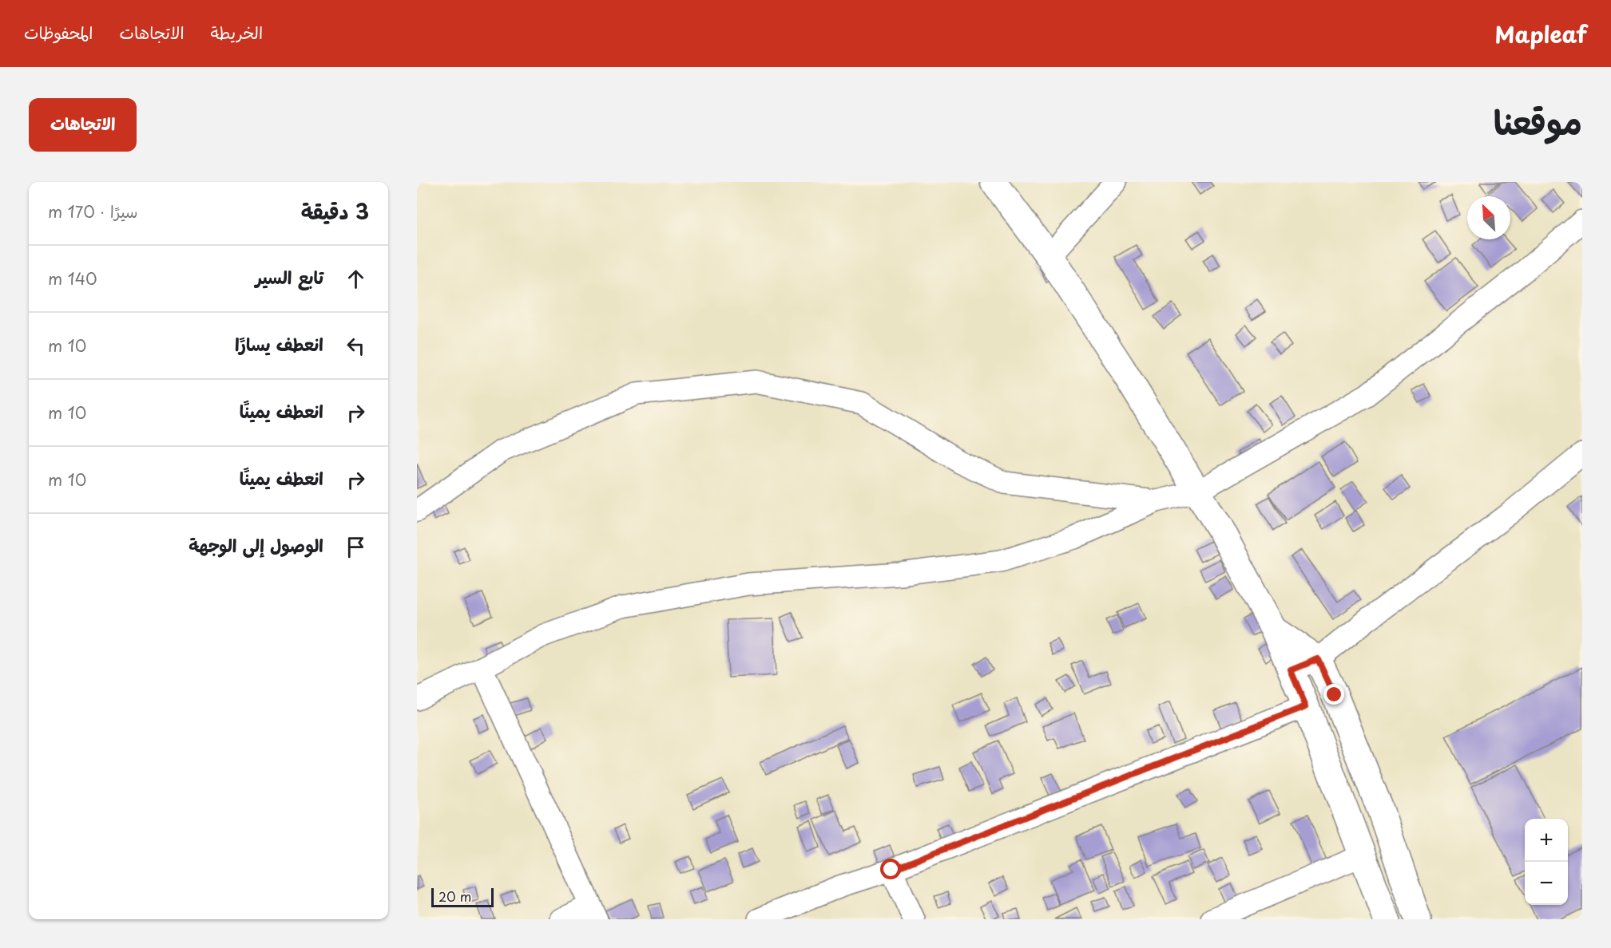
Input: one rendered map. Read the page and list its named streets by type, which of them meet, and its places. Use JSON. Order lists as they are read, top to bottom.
{
  "scale_bar": "20 m",
  "north": "top left",
  "page": {
    "header": "Mapleaf",
    "nav": ["الخريطة", "الاتجاهات", "المحفوظات"],
    "title": "موقعنا",
    "buttons": "الاتجاهات",
    "heading": ["3 دقيقة", "سيرًا · 170 m"],
    "list": [
      ["تابع السير", "140 m"],
      ["انعطف يسارًا", "10 m"],
      ["انعطف يمينًا", "10 m"],
      ["انعطف يمينًا", "10 m"],
      "الوصول إلى الوجهة"
    ],
    "map_buttons": ["+", "−"],
    "scale": "20 m"
  }
}
